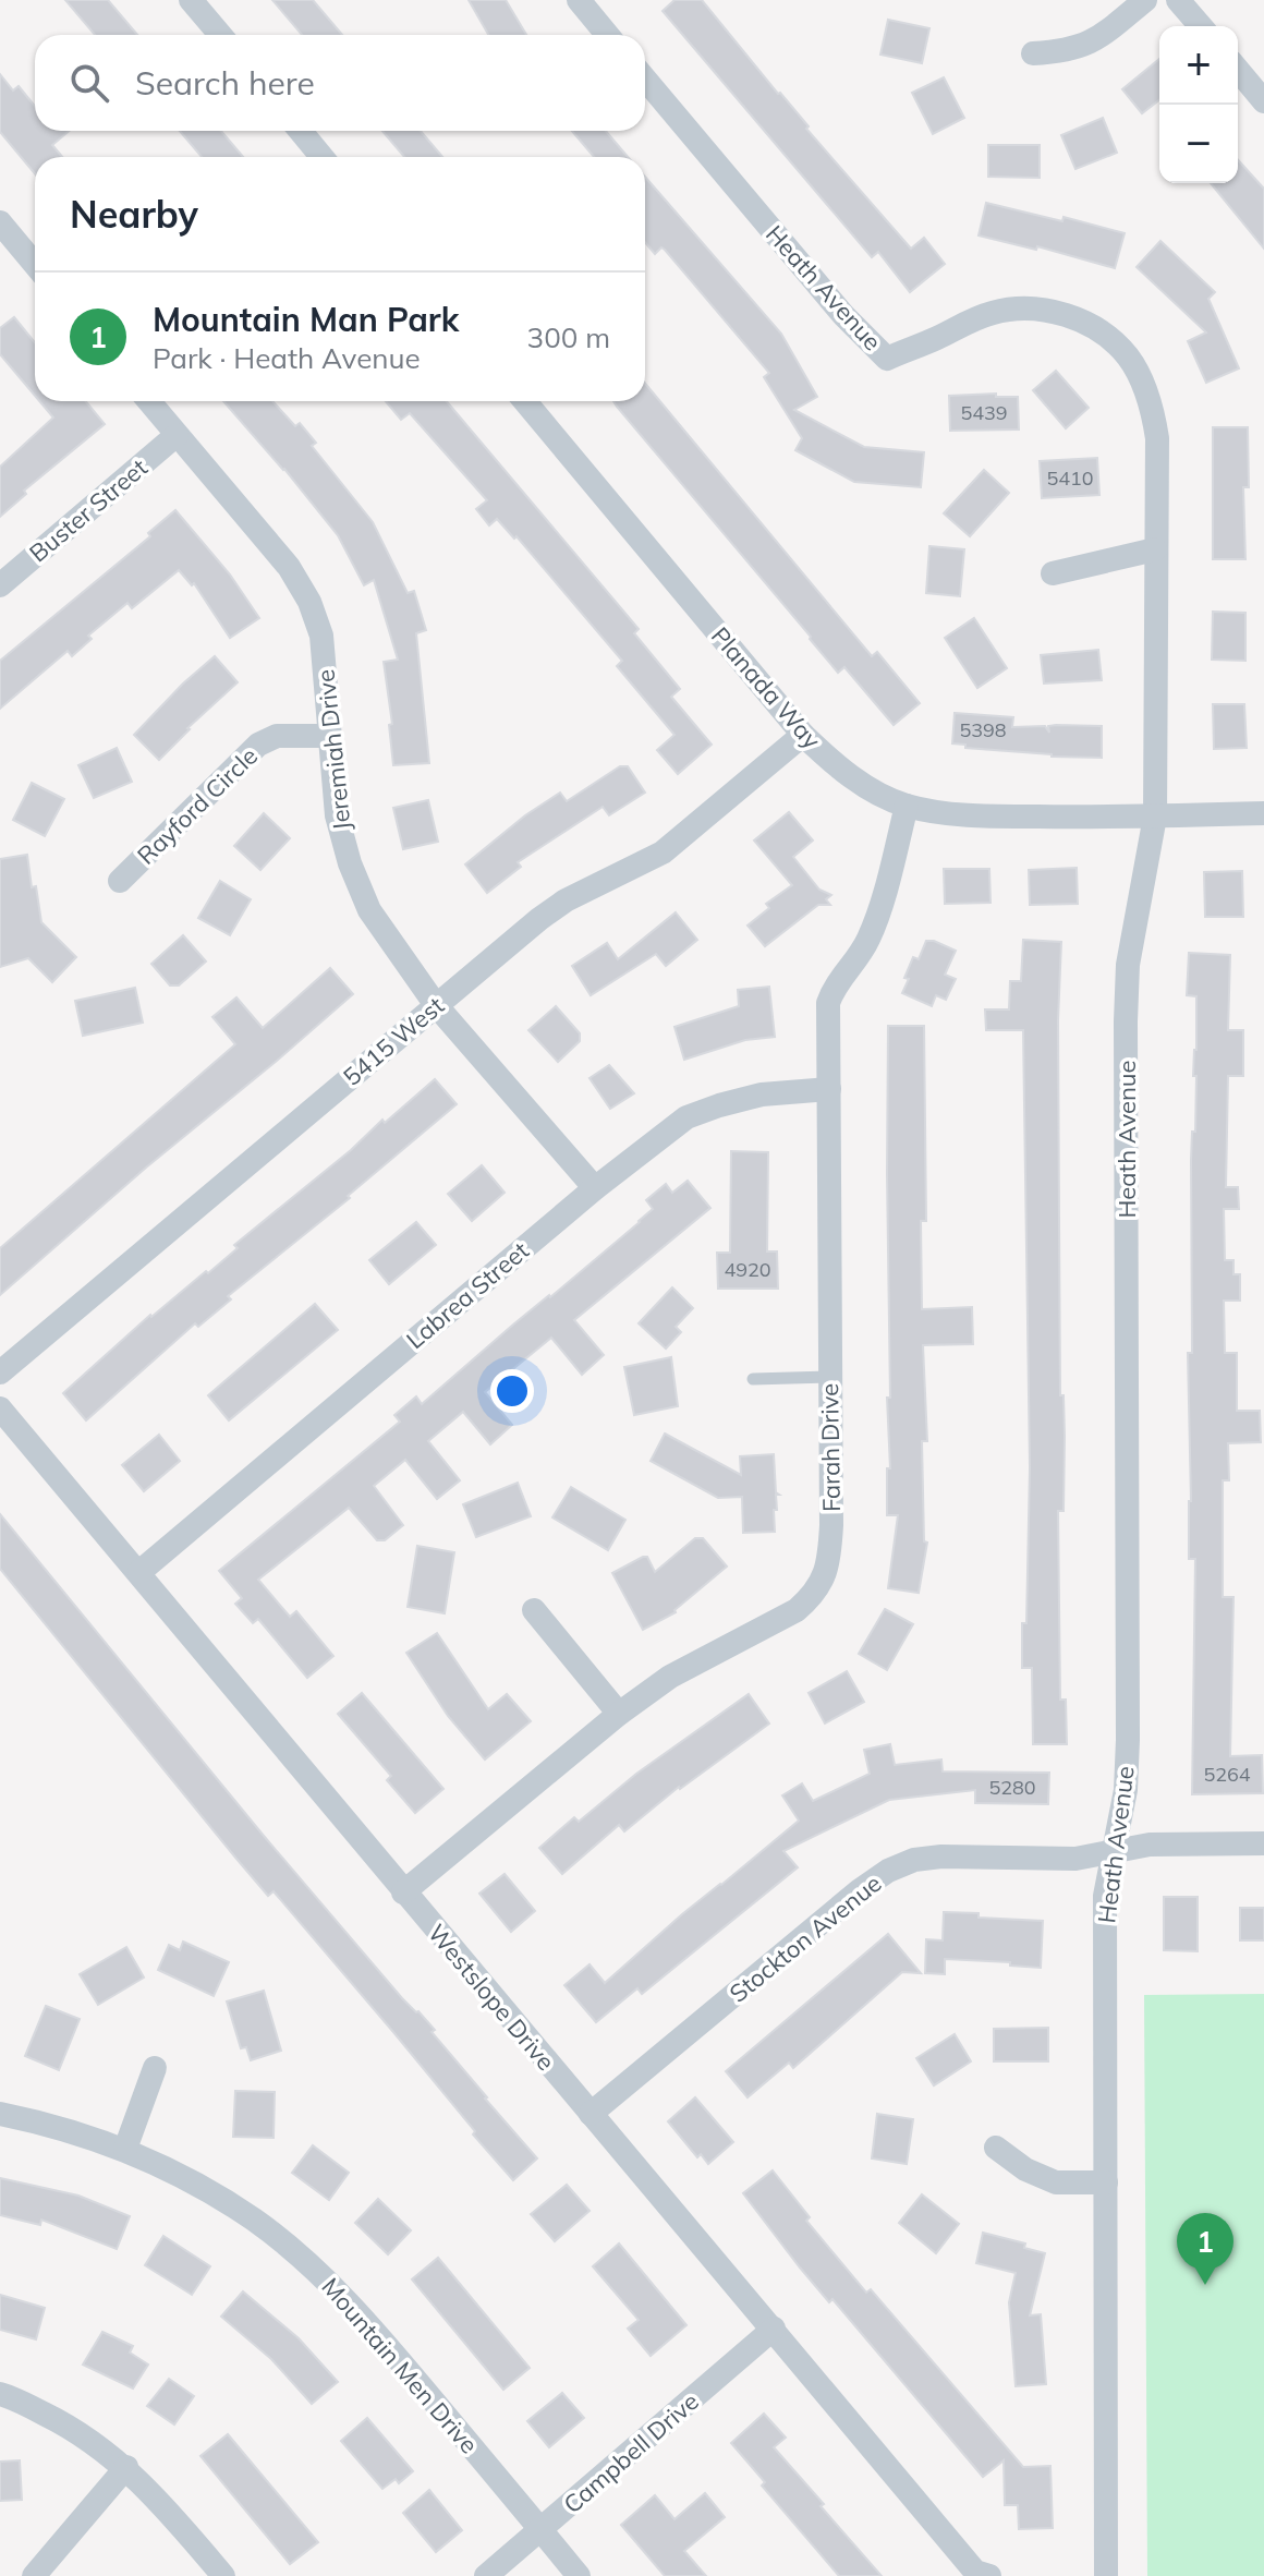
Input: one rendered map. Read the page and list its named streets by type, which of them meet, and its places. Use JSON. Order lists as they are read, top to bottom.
{
  "streets": {
    "street": [
      "Heath Avenue",
      "Buster Street",
      "Planada Way",
      "Jeremiah Drive",
      "Rayford Circle",
      "5415 West",
      "Labrea Street",
      "Farah Drive",
      "Stockton Avenue",
      "Westslope Drive",
      "Mountain Men Drive",
      "Campbell Drive"
    ]
  },
  "crossings": [
    ["Heath Avenue", "Planada Way"],
    ["Heath Avenue", "Stockton Avenue"],
    ["Buster Street", "Jeremiah Drive"],
    ["Planada Way", "5415 West"],
    ["Planada Way", "Farah Drive"],
    ["Jeremiah Drive", "Rayford Circle"],
    ["Jeremiah Drive", "5415 West"],
    ["Jeremiah Drive", "Labrea Street"],
    ["Labrea Street", "Farah Drive"],
    ["Labrea Street", "Westslope Drive"],
    ["Farah Drive", "Westslope Drive"],
    ["Stockton Avenue", "Westslope Drive"],
    ["Westslope Drive", "Campbell Drive"],
    ["Mountain Men Drive", "Campbell Drive"]
  ],
  "house_numbers": [
    "5439",
    "5410",
    "5398",
    "4920",
    "5264",
    "5280"
  ],
  "page": {
    "map_buttons": ["+", "−"],
    "search": "Search here",
    "heading": "Nearby",
    "list": [
      {
        "mark": "1",
        "name": "Mountain Man Park",
        "note": "Park · Heath Avenue",
        "value": "300 m"
      }
    ],
    "pins": "1"
  }
}
